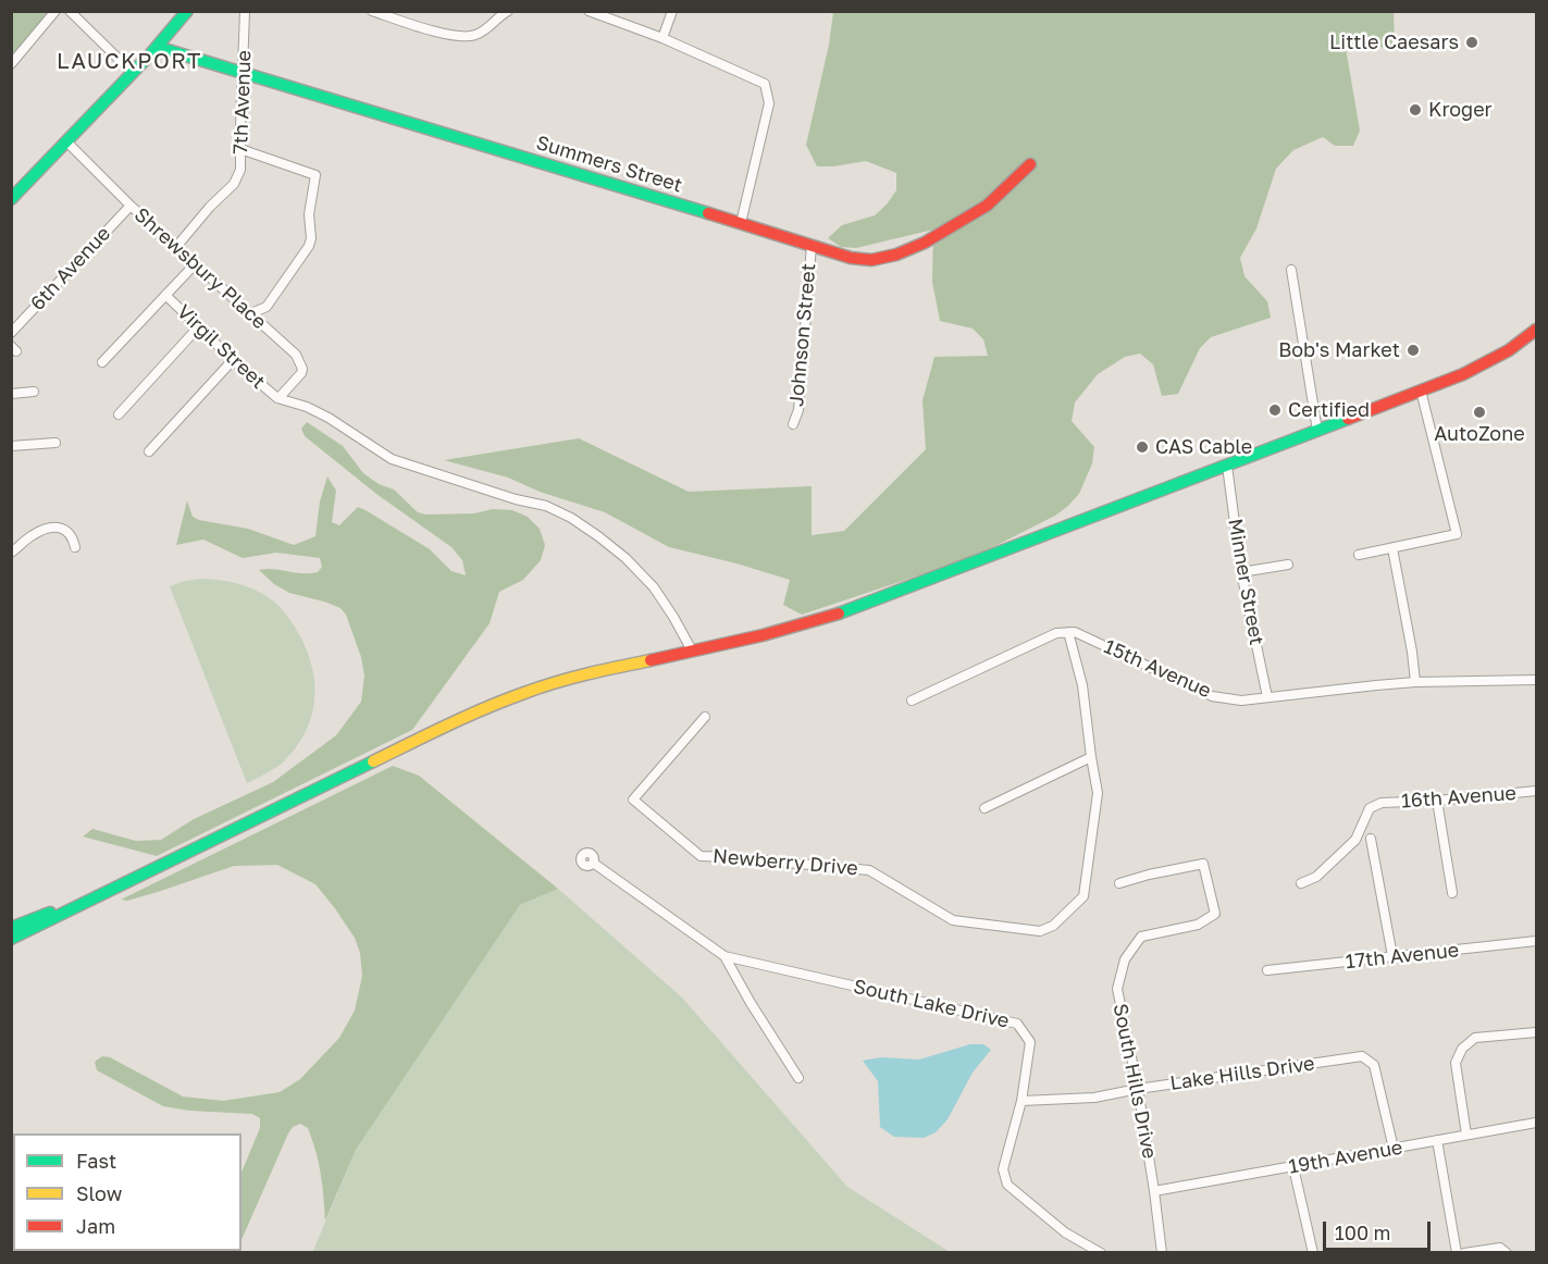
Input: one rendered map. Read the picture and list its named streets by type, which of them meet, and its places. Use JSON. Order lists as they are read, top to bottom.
{
  "streets": {
    "main road": ["Summers Street"],
    "street": [
      "7th Avenue",
      "6th Avenue",
      "Shrewsbury Place",
      "Johnson Street",
      "Virgil Street",
      "Minner Street",
      "15th Avenue",
      "16th Avenue",
      "Newberry Drive",
      "17th Avenue",
      "South Lake Drive",
      "Lake Hills Drive",
      "South Hills Drive",
      "19th Avenue"
    ]
  },
  "crossings": [
    ["7th Avenue", "Summers Street"],
    ["7th Avenue", "Shrewsbury Place"],
    ["Summers Street", "Johnson Street"],
    ["6th Avenue", "Shrewsbury Place"],
    ["Shrewsbury Place", "Virgil Street"],
    ["Minner Street", "15th Avenue"],
    ["15th Avenue", "Newberry Drive"],
    ["South Lake Drive", "Lake Hills Drive"],
    ["Lake Hills Drive", "South Hills Drive"],
    ["Lake Hills Drive", "19th Avenue"],
    ["South Hills Drive", "19th Avenue"]
  ],
  "districts": ["LAUCKPORT"],
  "places": [
    "Little Caesars",
    "Kroger",
    "Bob's Market",
    "Certified",
    "AutoZone",
    "CAS Cable"
  ],
  "legend": ["Fast", "Slow", "Jam"],
  "scale_bar": "100 m"
}
